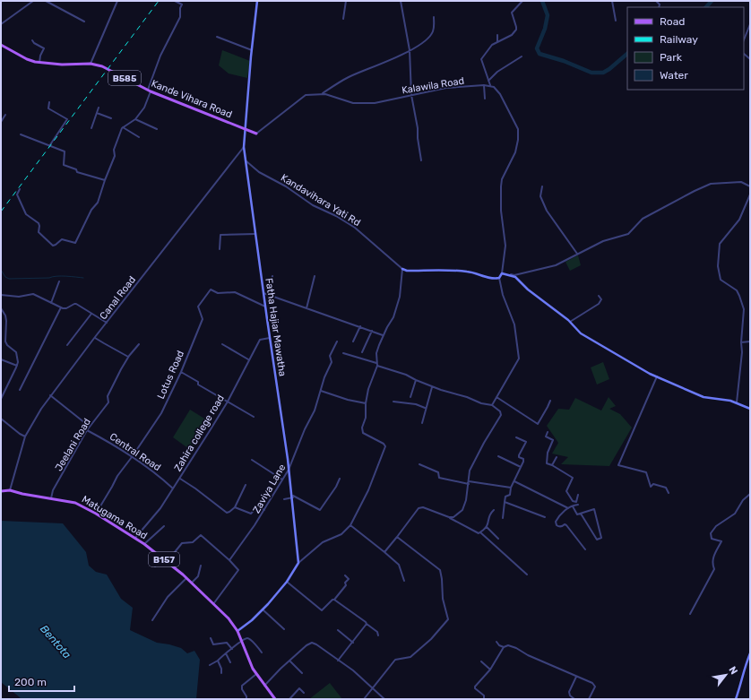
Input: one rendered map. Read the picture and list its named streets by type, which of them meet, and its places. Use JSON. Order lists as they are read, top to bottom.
{
  "streets": {
    "main road": [
      "B585",
      "Kande Vihara Road",
      "Matugama Road",
      "B157"
    ],
    "street": [
      "Kalawila Road",
      "Kandavihara Yati Rd",
      "Canal Road",
      "Fatha Hajiar Mawatha",
      "Lotus Road",
      "Zahira college road",
      "Jeelani Road",
      "Central Road",
      "Zaviya Lane"
    ]
  },
  "crossings": [
    ["Kalawila Road", "Kande Vihara Road"],
    ["Kande Vihara Road", "Fatha Hajiar Mawatha"],
    ["Kandavihara Yati Rd", "Fatha Hajiar Mawatha"],
    ["Canal Road", "Fatha Hajiar Mawatha"],
    ["Canal Road", "Matugama Road"],
    ["Fatha Hajiar Mawatha", "Lotus Road"],
    ["Fatha Hajiar Mawatha", "Zahira college road"],
    ["Fatha Hajiar Mawatha", "Zaviya Lane"],
    ["Lotus Road", "Central Road"],
    ["Lotus Road", "Matugama Road"],
    ["Zahira college road", "Central Road"],
    ["Zahira college road", "Matugama Road"],
    ["Jeelani Road", "Central Road"],
    ["Jeelani Road", "Matugama Road"]
  ],
  "water": ["Bentota"],
  "legend": [
    "Road",
    "Railway",
    "Park",
    "Water"
  ],
  "scale_bar": "200 m",
  "north": "top right"
}
